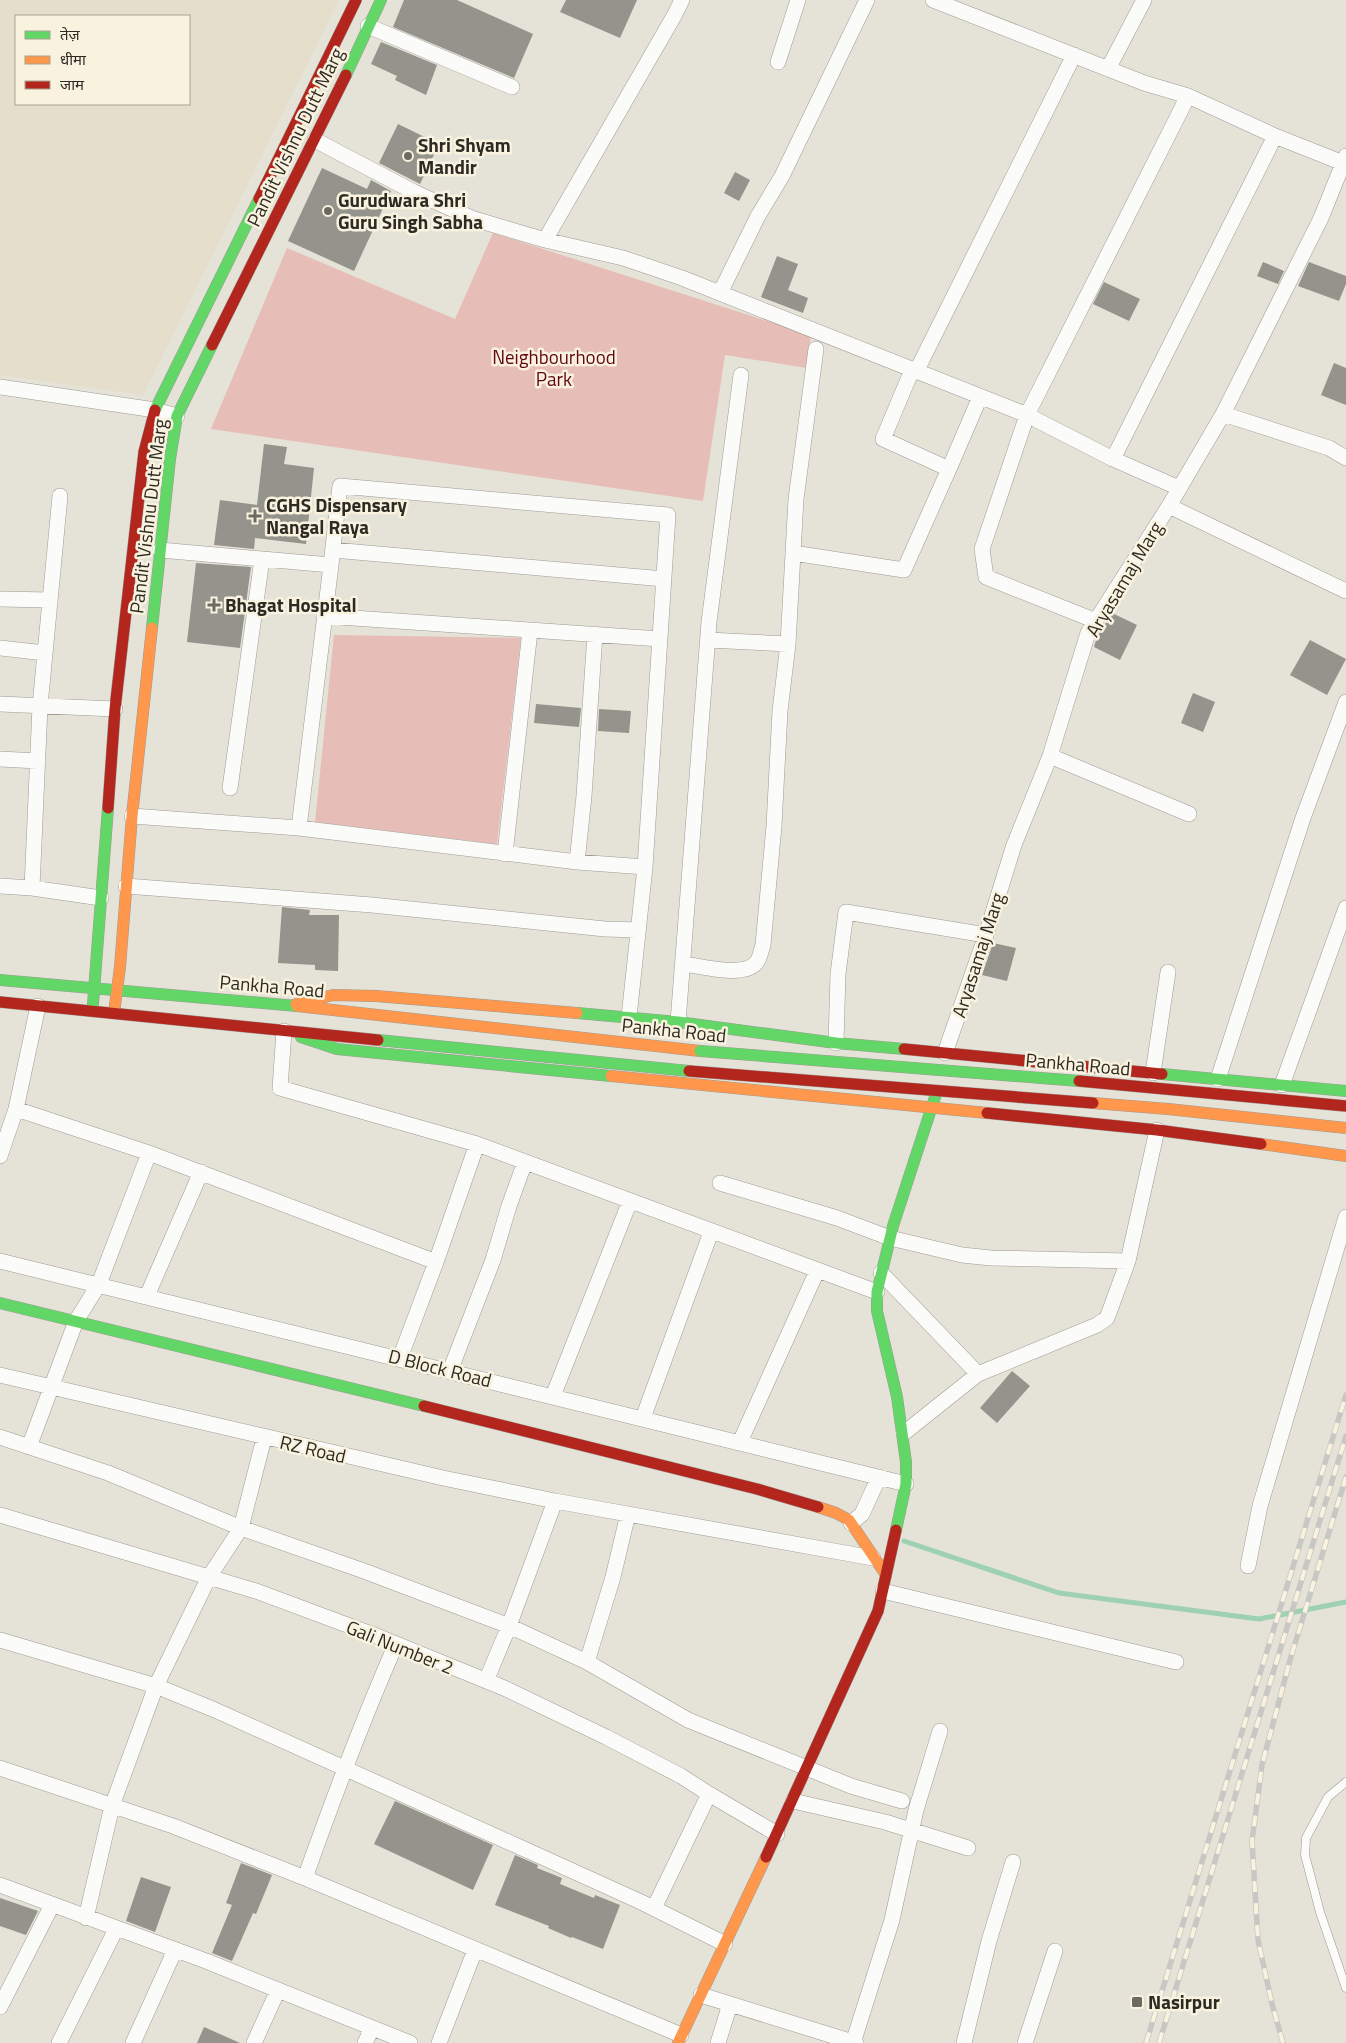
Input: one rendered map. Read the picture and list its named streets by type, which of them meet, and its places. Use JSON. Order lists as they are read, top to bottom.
{
  "streets": {
    "street": [
      "Pandit Vishnu Dutt Marg",
      "Aryasamaj Marg",
      "Pankha Road",
      "D Block Road",
      "RZ Road",
      "Gali Number 2"
    ]
  },
  "crossings": [
    ["Pandit Vishnu Dutt Marg", "Pankha Road"]
  ],
  "parks": ["Neighbourhood Park"],
  "places": {
    "other": ["Shri Shyam Mandir", "Gurudwara Shri Guru Singh Sabha"],
    "health": ["CGHS Dispensary Nangal Raya", "Bhagat Hospital"],
    "transit": ["Nasirpur"]
  },
  "legend": ["तेज़", "धीमा", "जाम"]
}
